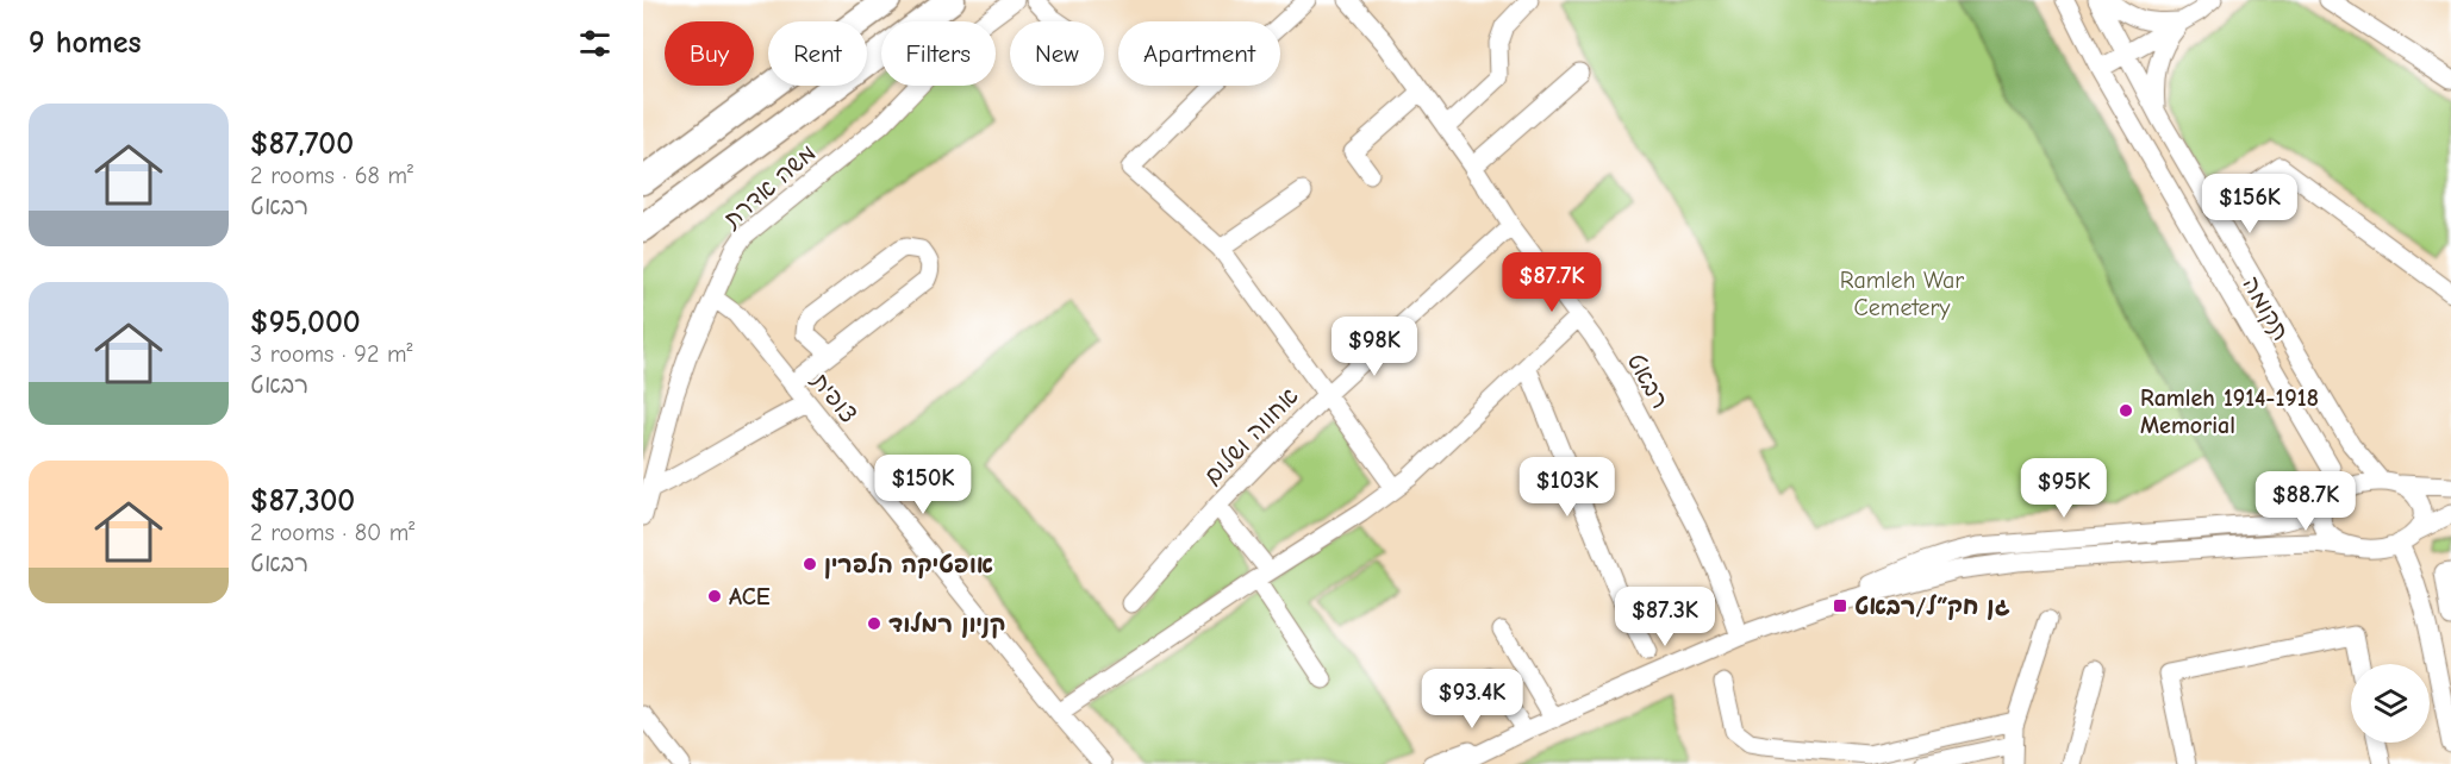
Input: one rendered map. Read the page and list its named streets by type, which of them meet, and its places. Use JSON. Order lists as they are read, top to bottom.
{
  "streets": {
    "street": [
      "משה אדרת",
      "תקומה",
      "רבאט",
      "צופית",
      "אחווה ושלום"
    ]
  },
  "crossings": [
    ["משה אדרת", "צופית"],
    ["רבאט", "אחווה ושלום"]
  ],
  "parks": ["Ramleh War Cemetery"],
  "places": {
    "other": [
      "Ramleh 1914-1918 Memorial",
      "אופטיקה הלפרין",
      "ACE",
      "קניון רמלוד"
    ],
    "transit": ["גן חק״ל/רבאט"]
  },
  "page": {
    "heading": "9 homes",
    "chip": [
      "Buy",
      "Rent",
      "Filters",
      "New",
      "Apartment"
    ],
    "list": [
      {
        "name": "$87,700",
        "note": "2 rooms · 68 m² · רבאט"
      },
      {
        "name": "$95,000",
        "note": "3 rooms · 92 m² · רבאט"
      },
      {
        "name": "$87,300",
        "note": "2 rooms · 80 m² · רבאט"
      }
    ],
    "price": [
      "$156K",
      "$87.7K",
      "$98K",
      "$150K",
      "$103K",
      "$95K",
      "$88.7K",
      "$87.3K",
      "$93.4K"
    ]
  }
}
